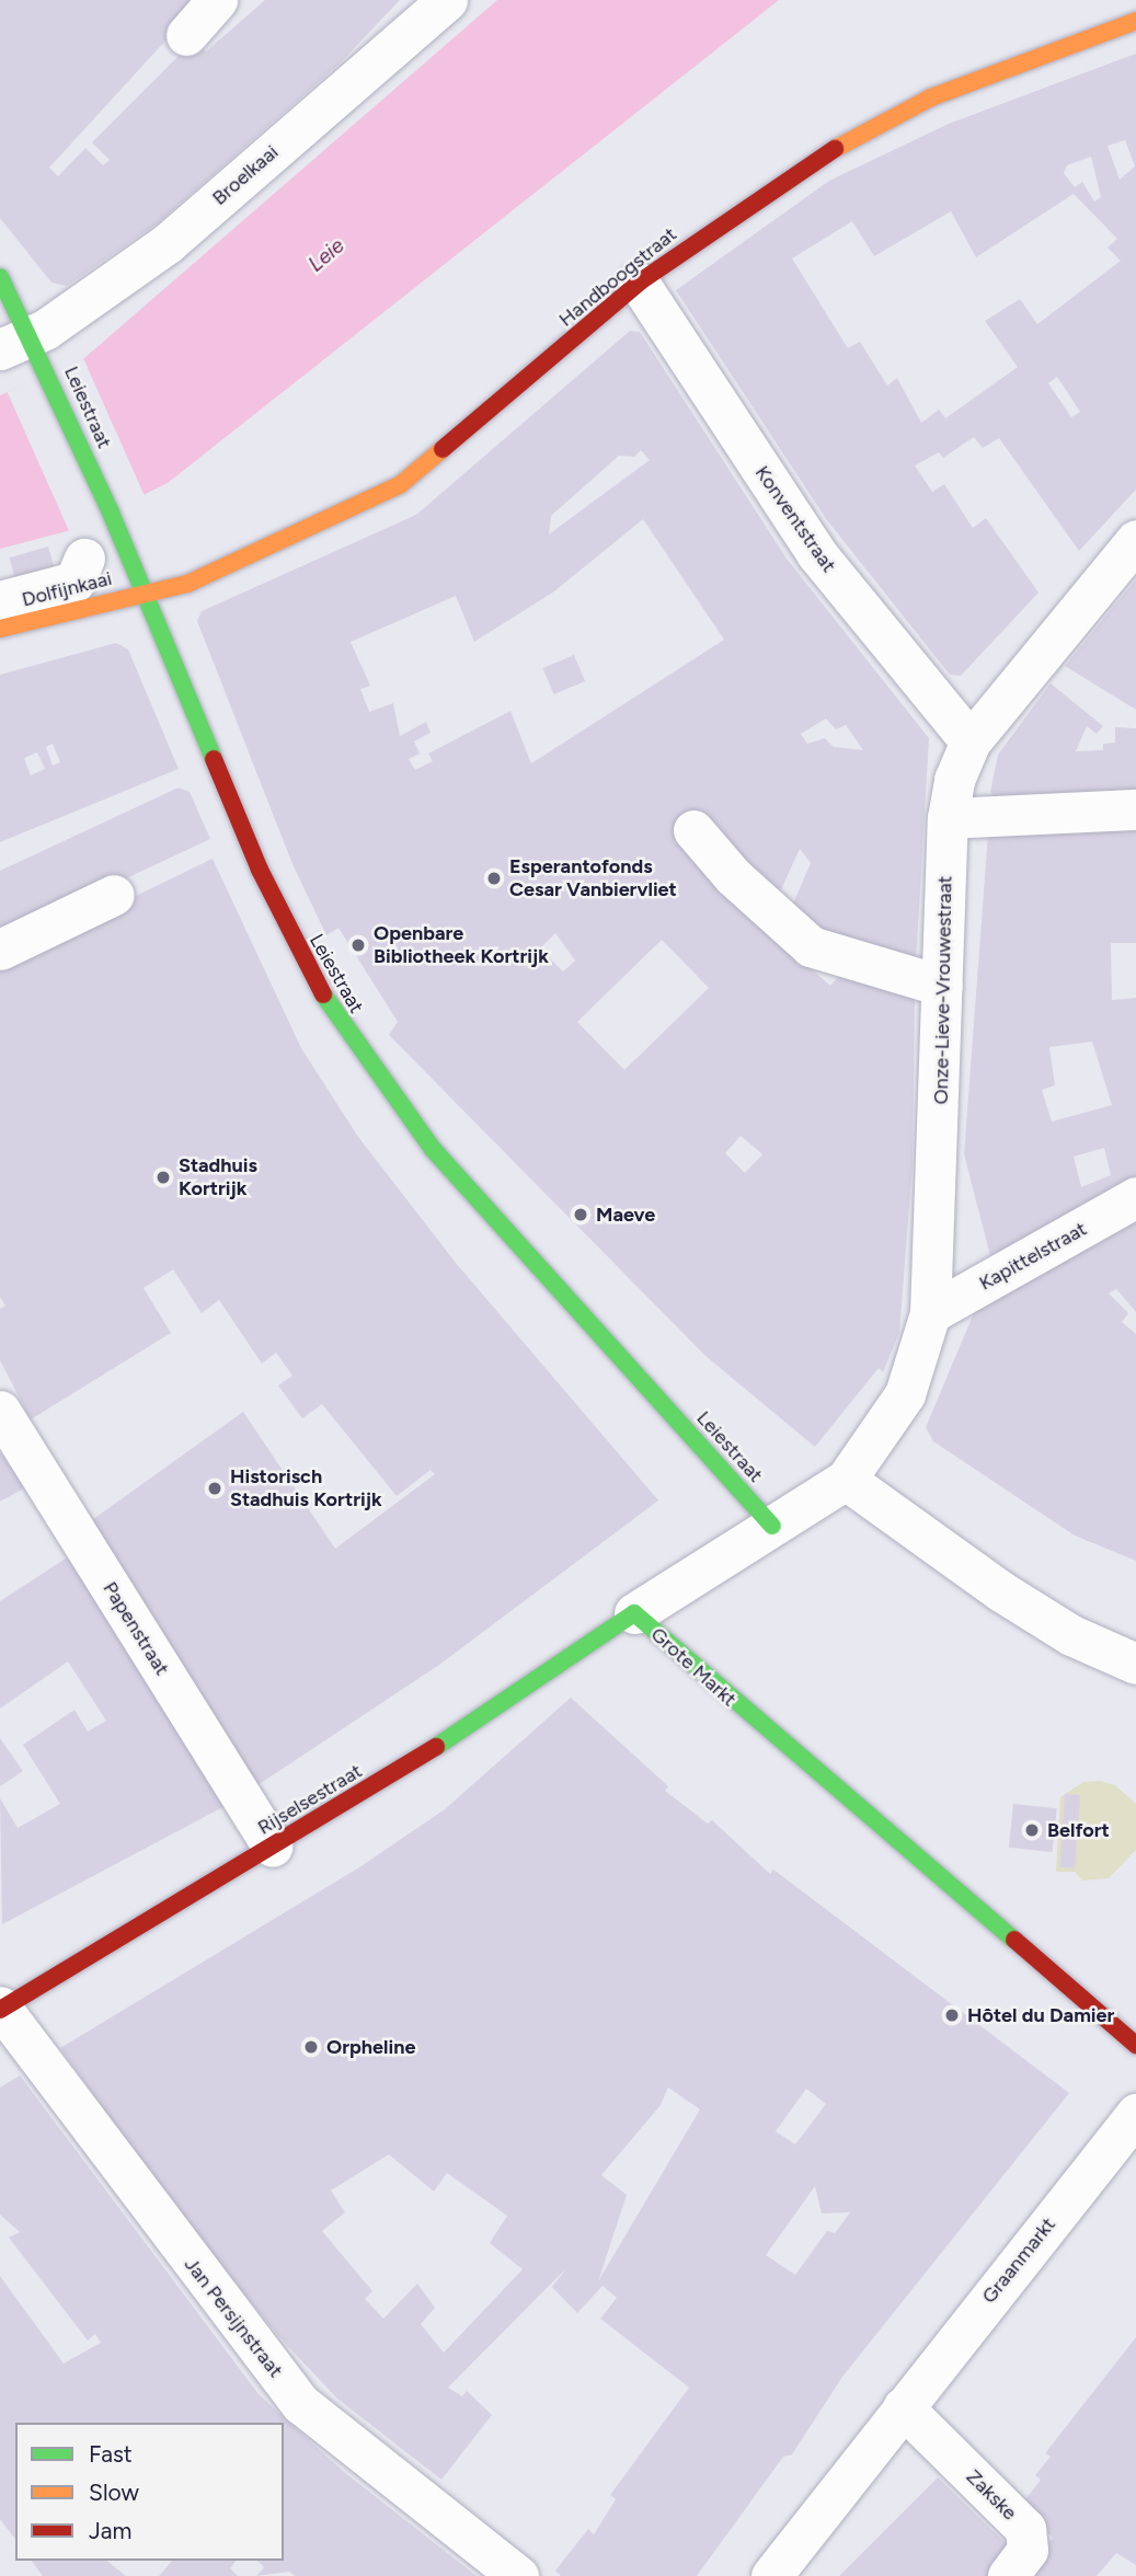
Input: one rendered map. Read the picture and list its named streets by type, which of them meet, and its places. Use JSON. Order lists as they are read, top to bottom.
{
  "streets": {
    "street": [
      "Broelkaai",
      "Handboogstraat",
      "Leiestraat",
      "Konventstraat",
      "Dolfijnkaai",
      "Onze-Lieve-Vrouwestraat",
      "Kapittelstraat",
      "Papenstraat",
      "Grote Markt",
      "Rijselsestraat",
      "Graanmarkt",
      "Jan Persijnstraat",
      "Zakske"
    ]
  },
  "crossings": [
    ["Broelkaai", "Leiestraat"],
    ["Handboogstraat", "Leiestraat"],
    ["Handboogstraat", "Konventstraat"],
    ["Handboogstraat", "Dolfijnkaai"],
    ["Leiestraat", "Dolfijnkaai"],
    ["Leiestraat", "Grote Markt"],
    ["Konventstraat", "Onze-Lieve-Vrouwestraat"],
    ["Onze-Lieve-Vrouwestraat", "Kapittelstraat"],
    ["Onze-Lieve-Vrouwestraat", "Grote Markt"],
    ["Papenstraat", "Rijselsestraat"],
    ["Grote Markt", "Rijselsestraat"],
    ["Rijselsestraat", "Jan Persijnstraat"],
    ["Graanmarkt", "Zakske"]
  ],
  "water": ["Leie"],
  "places": [
    "Esperantofonds Cesar Vanbiervliet",
    "Openbare Bibliotheek Kortrijk",
    "Stadhuis Kortrijk",
    "Maeve",
    "Historisch Stadhuis Kortrijk",
    "Belfort",
    "Hôtel du Damier",
    "Orpheline"
  ],
  "legend": ["Fast", "Slow", "Jam"]
}
